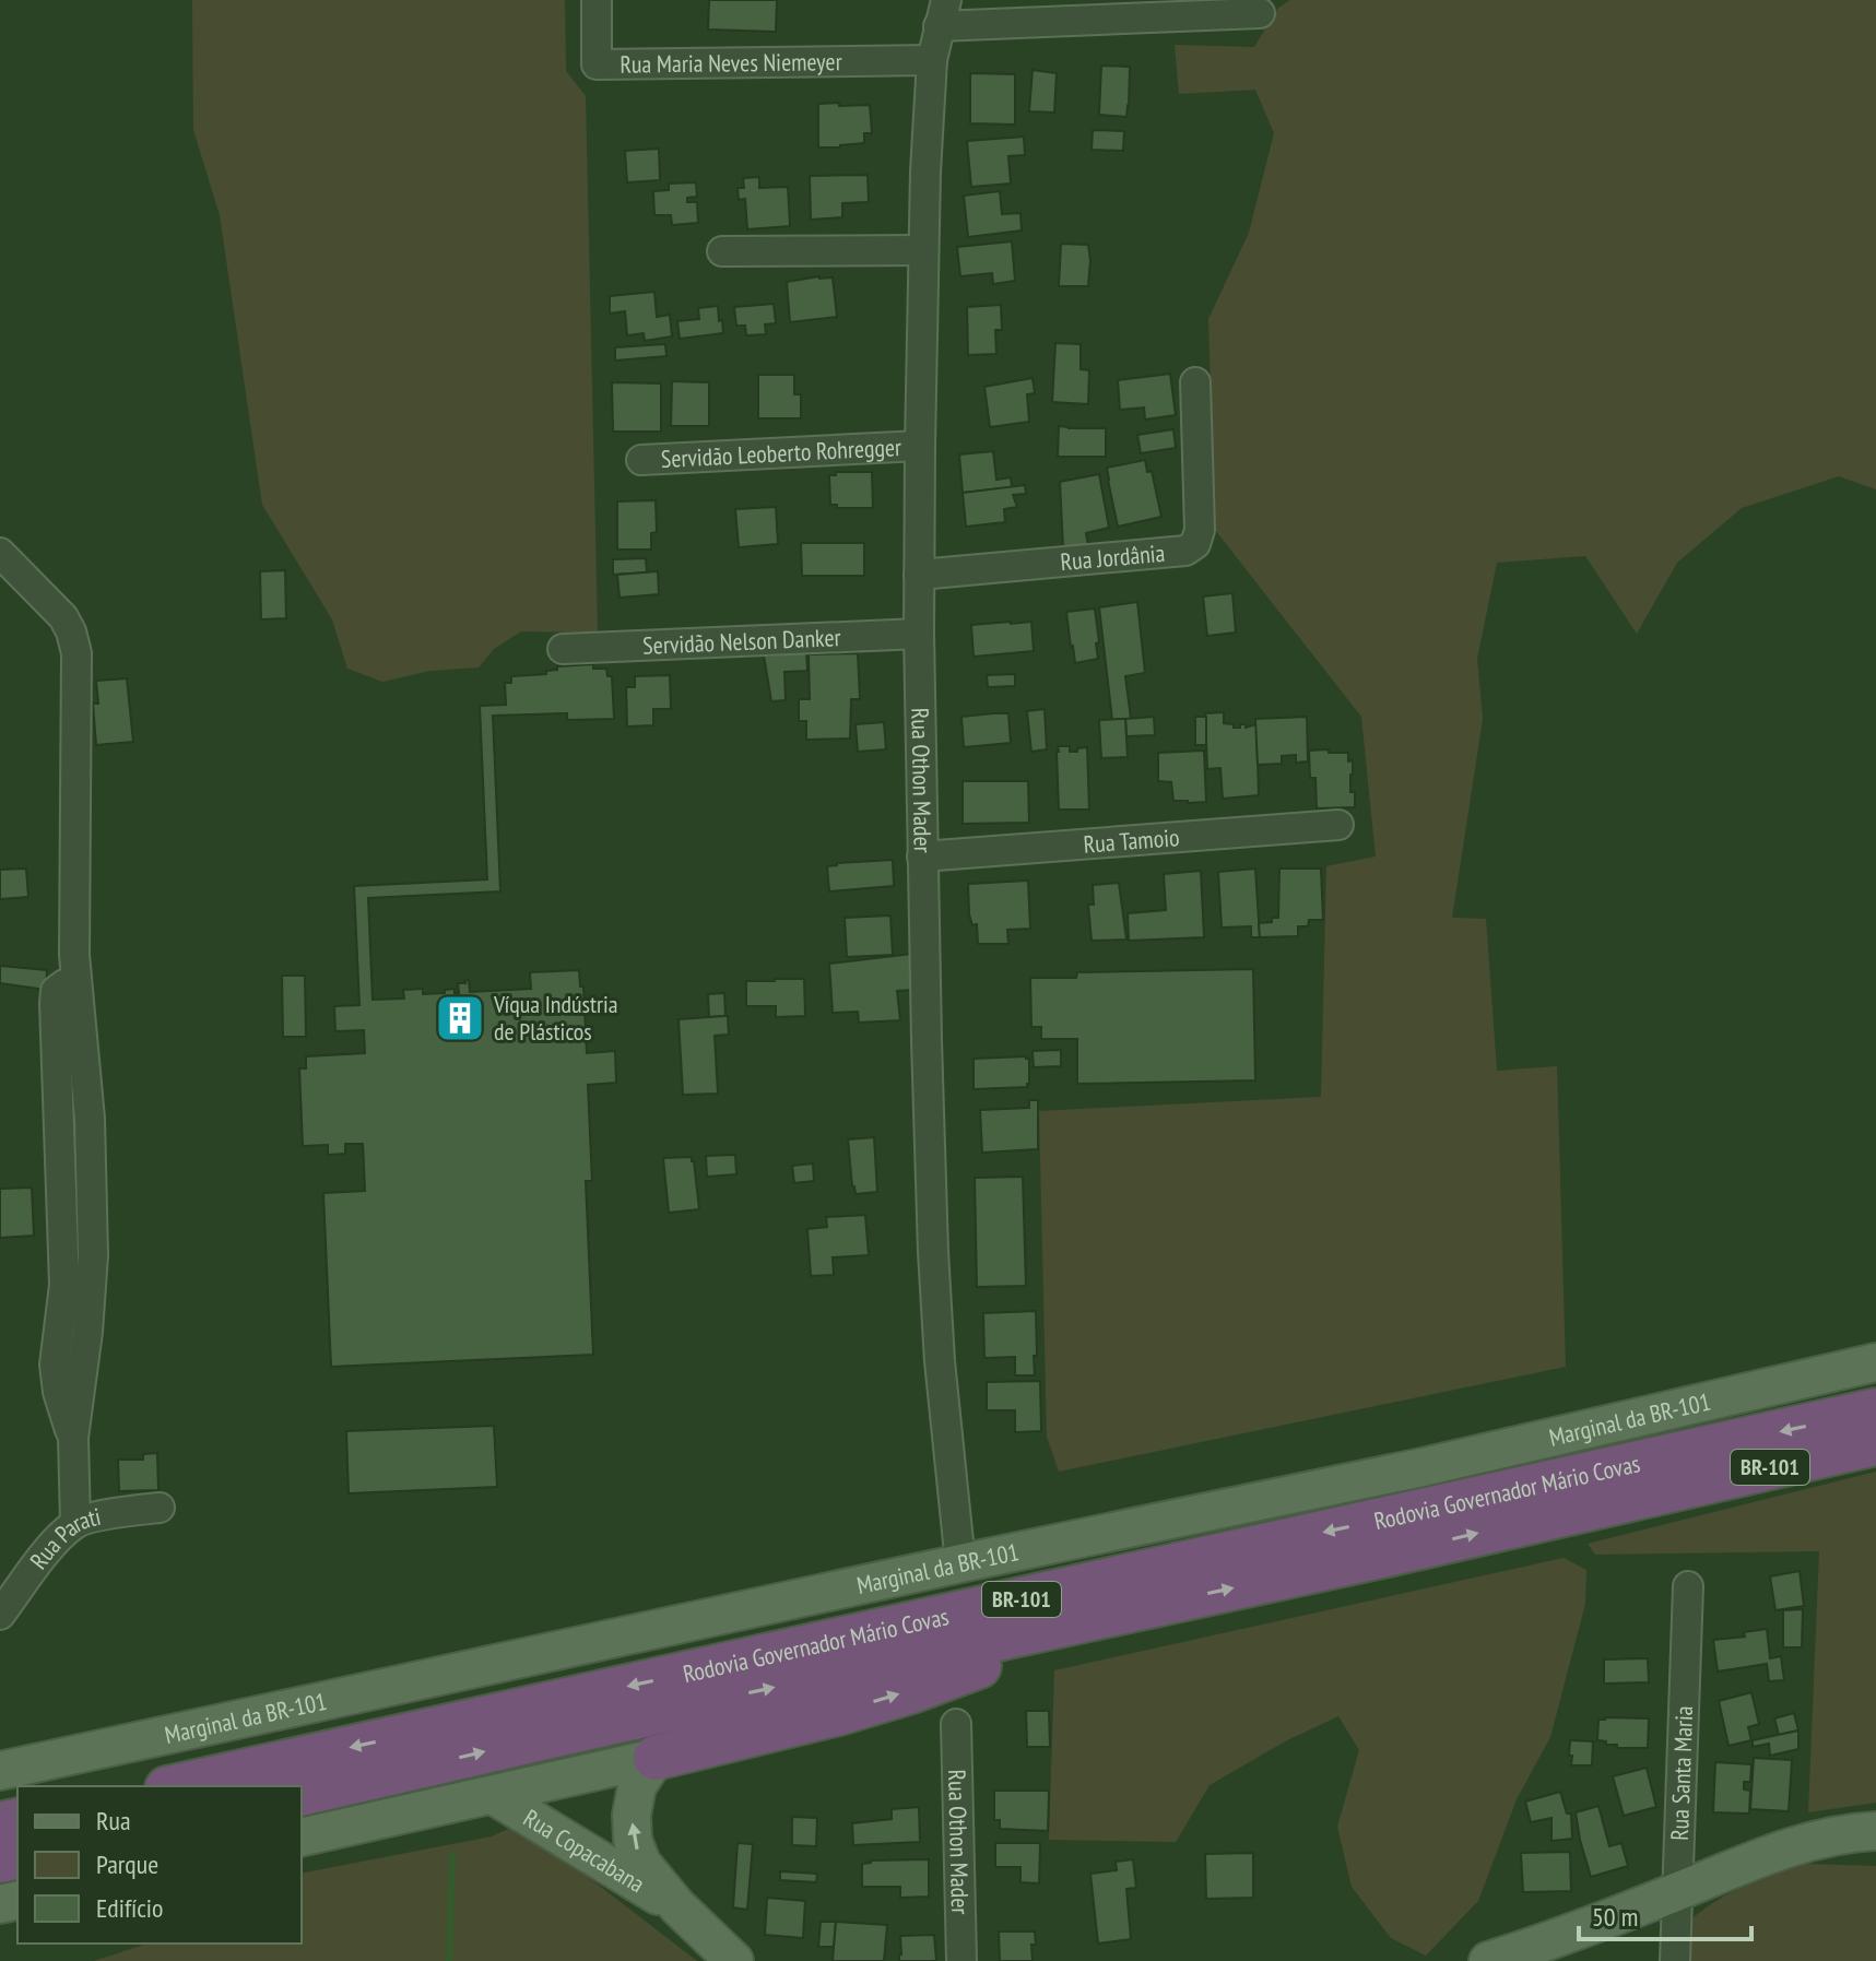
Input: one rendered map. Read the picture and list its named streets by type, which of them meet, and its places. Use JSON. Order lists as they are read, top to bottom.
{
  "streets": {
    "highway": ["BR-101", "Rodovia Governador Mário Covas"],
    "main road": ["Marginal da BR-101", "Rua Copacabana"],
    "street": [
      "Rua Maria Neves Niemeyer",
      "Servidão Leoberto Rohregger",
      "Rua Jordânia",
      "Servidão Nelson Danker",
      "Rua Othon Mader",
      "Rua Tamoio",
      "Rua Parati",
      "Rua Santa Maria"
    ]
  },
  "crossings": [
    ["Rua Maria Neves Niemeyer", "Rua Othon Mader"],
    ["Servidão Leoberto Rohregger", "Rua Othon Mader"],
    ["Rua Jordânia", "Rua Othon Mader"],
    ["Servidão Nelson Danker", "Rua Othon Mader"],
    ["Rua Othon Mader", "Rua Tamoio"],
    ["Rua Othon Mader", "Marginal da BR-101"]
  ],
  "places": {
    "building": ["Víqua Indústria de Plásticos"]
  },
  "legend": ["Rua", "Parque", "Edifício"],
  "scale_bar": "50 m"
}
